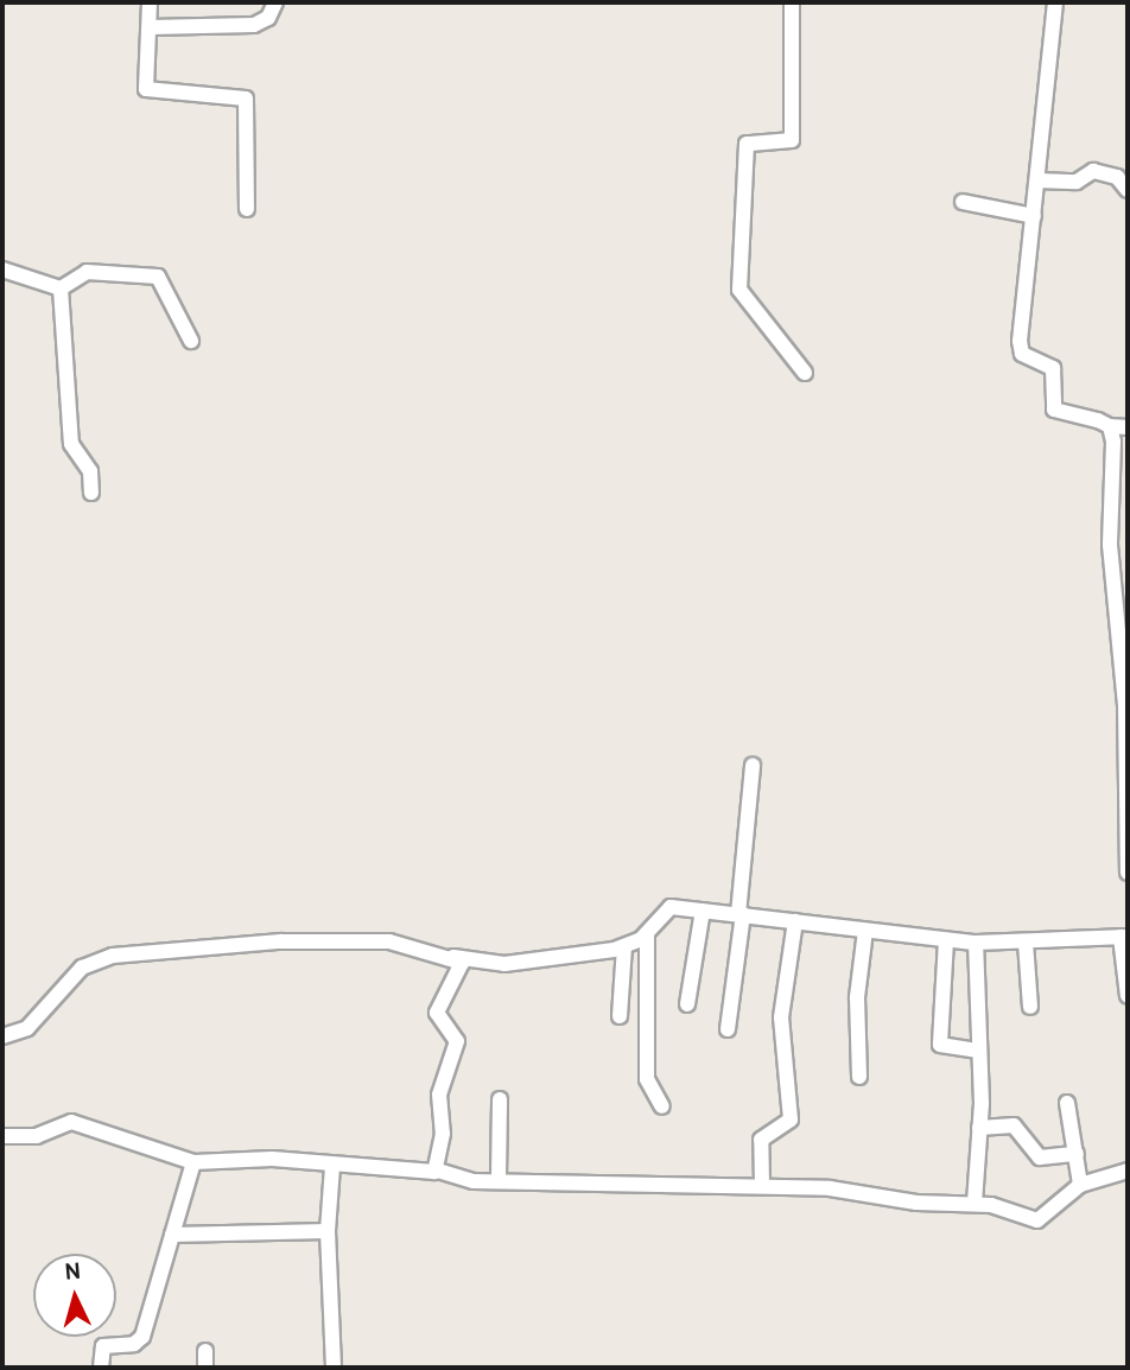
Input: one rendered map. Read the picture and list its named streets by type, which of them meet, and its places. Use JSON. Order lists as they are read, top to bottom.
{
  "north": "top"
}
